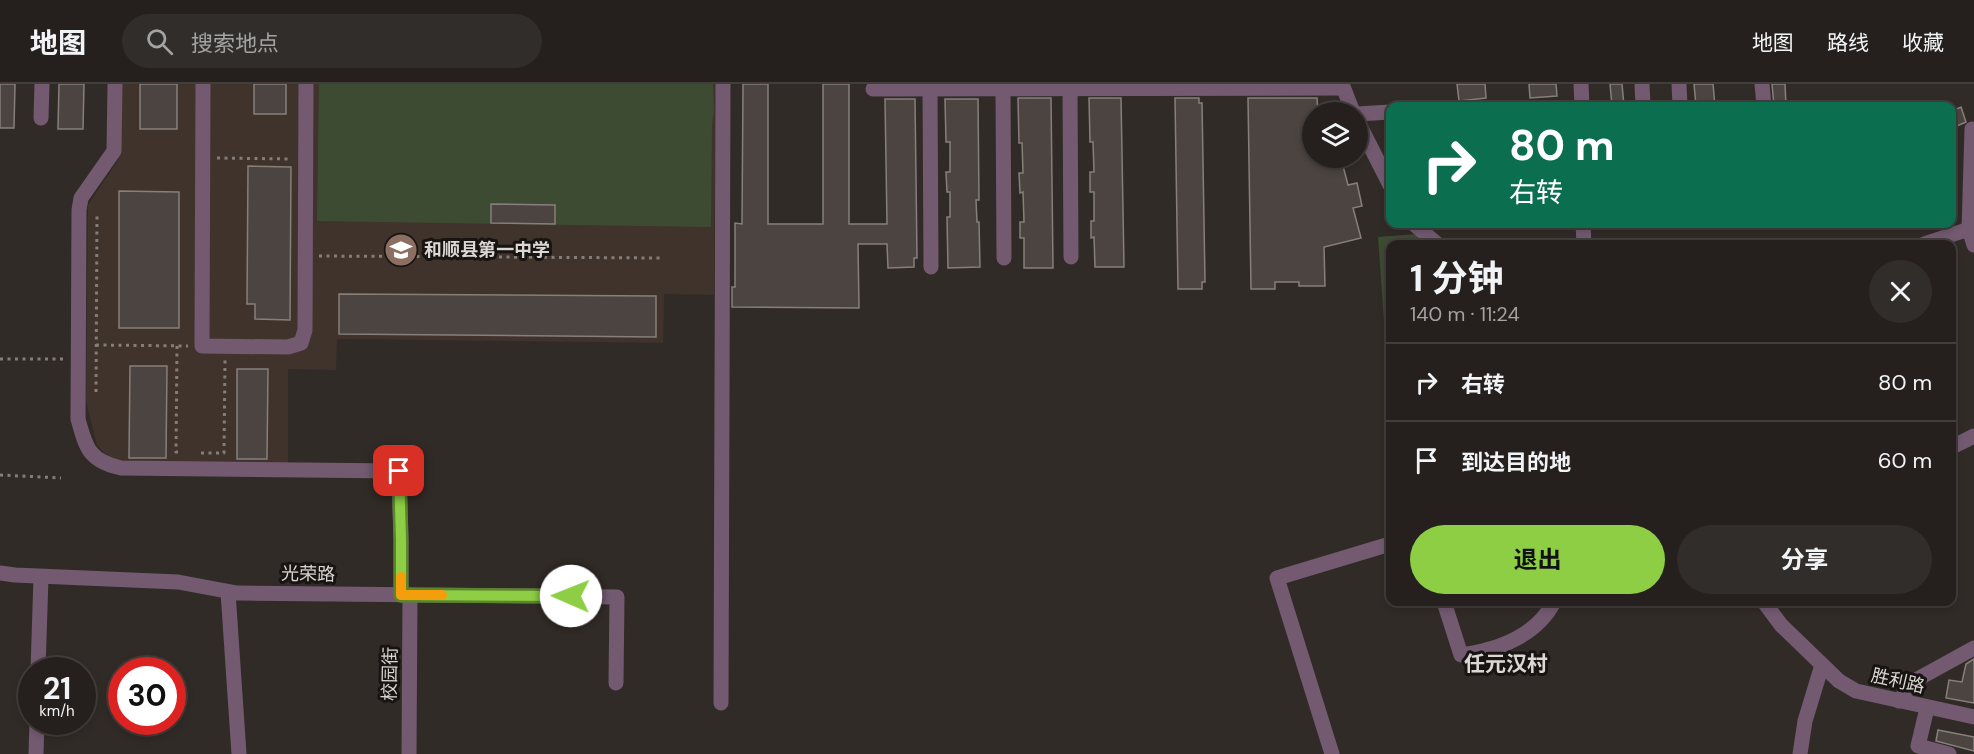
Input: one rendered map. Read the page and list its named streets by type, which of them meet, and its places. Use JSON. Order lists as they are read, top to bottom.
{
  "streets": {
    "street": ["光荣路", "校园街", "胜利路"]
  },
  "crossings": [
    ["光荣路", "校园街"]
  ],
  "districts": ["任元汉村"],
  "places": {
    "school or university": ["和顺县第一中学"]
  },
  "page": {
    "header": "地图",
    "search": "搜索地点",
    "nav": ["地图", "路线", "收藏"],
    "turn": ["80 m", "右转"],
    "heading": ["1 分钟", "140 m · 11:24"],
    "list": [
      {
        "name": "右转",
        "value": "80 m"
      },
      {
        "name": "到达目的地",
        "value": "60 m"
      }
    ],
    "buttons": ["退出", "分享"],
    "speed": "21 km/h",
    "limit": "30"
  }
}
